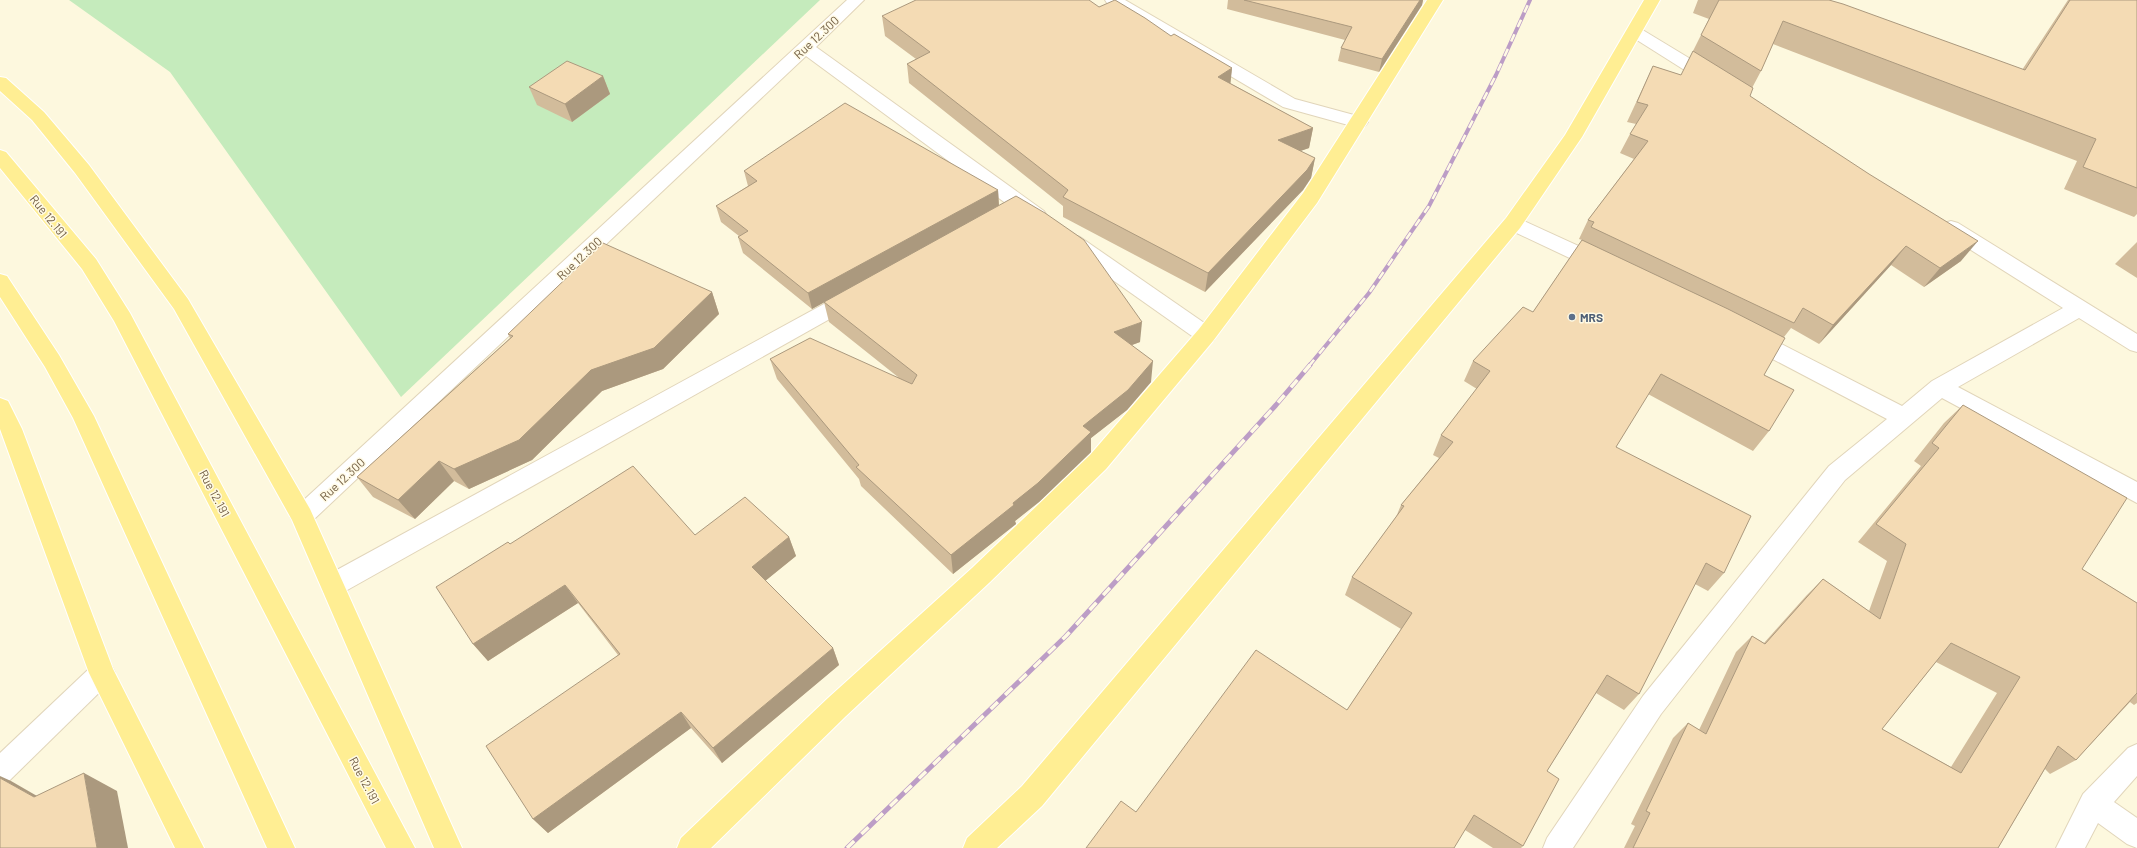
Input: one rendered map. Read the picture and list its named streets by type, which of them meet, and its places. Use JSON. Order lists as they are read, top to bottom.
{
  "streets": {
    "main road": ["Rue 12.191"],
    "street": ["Rue 12.300"]
  },
  "places": ["MRS"]
}
